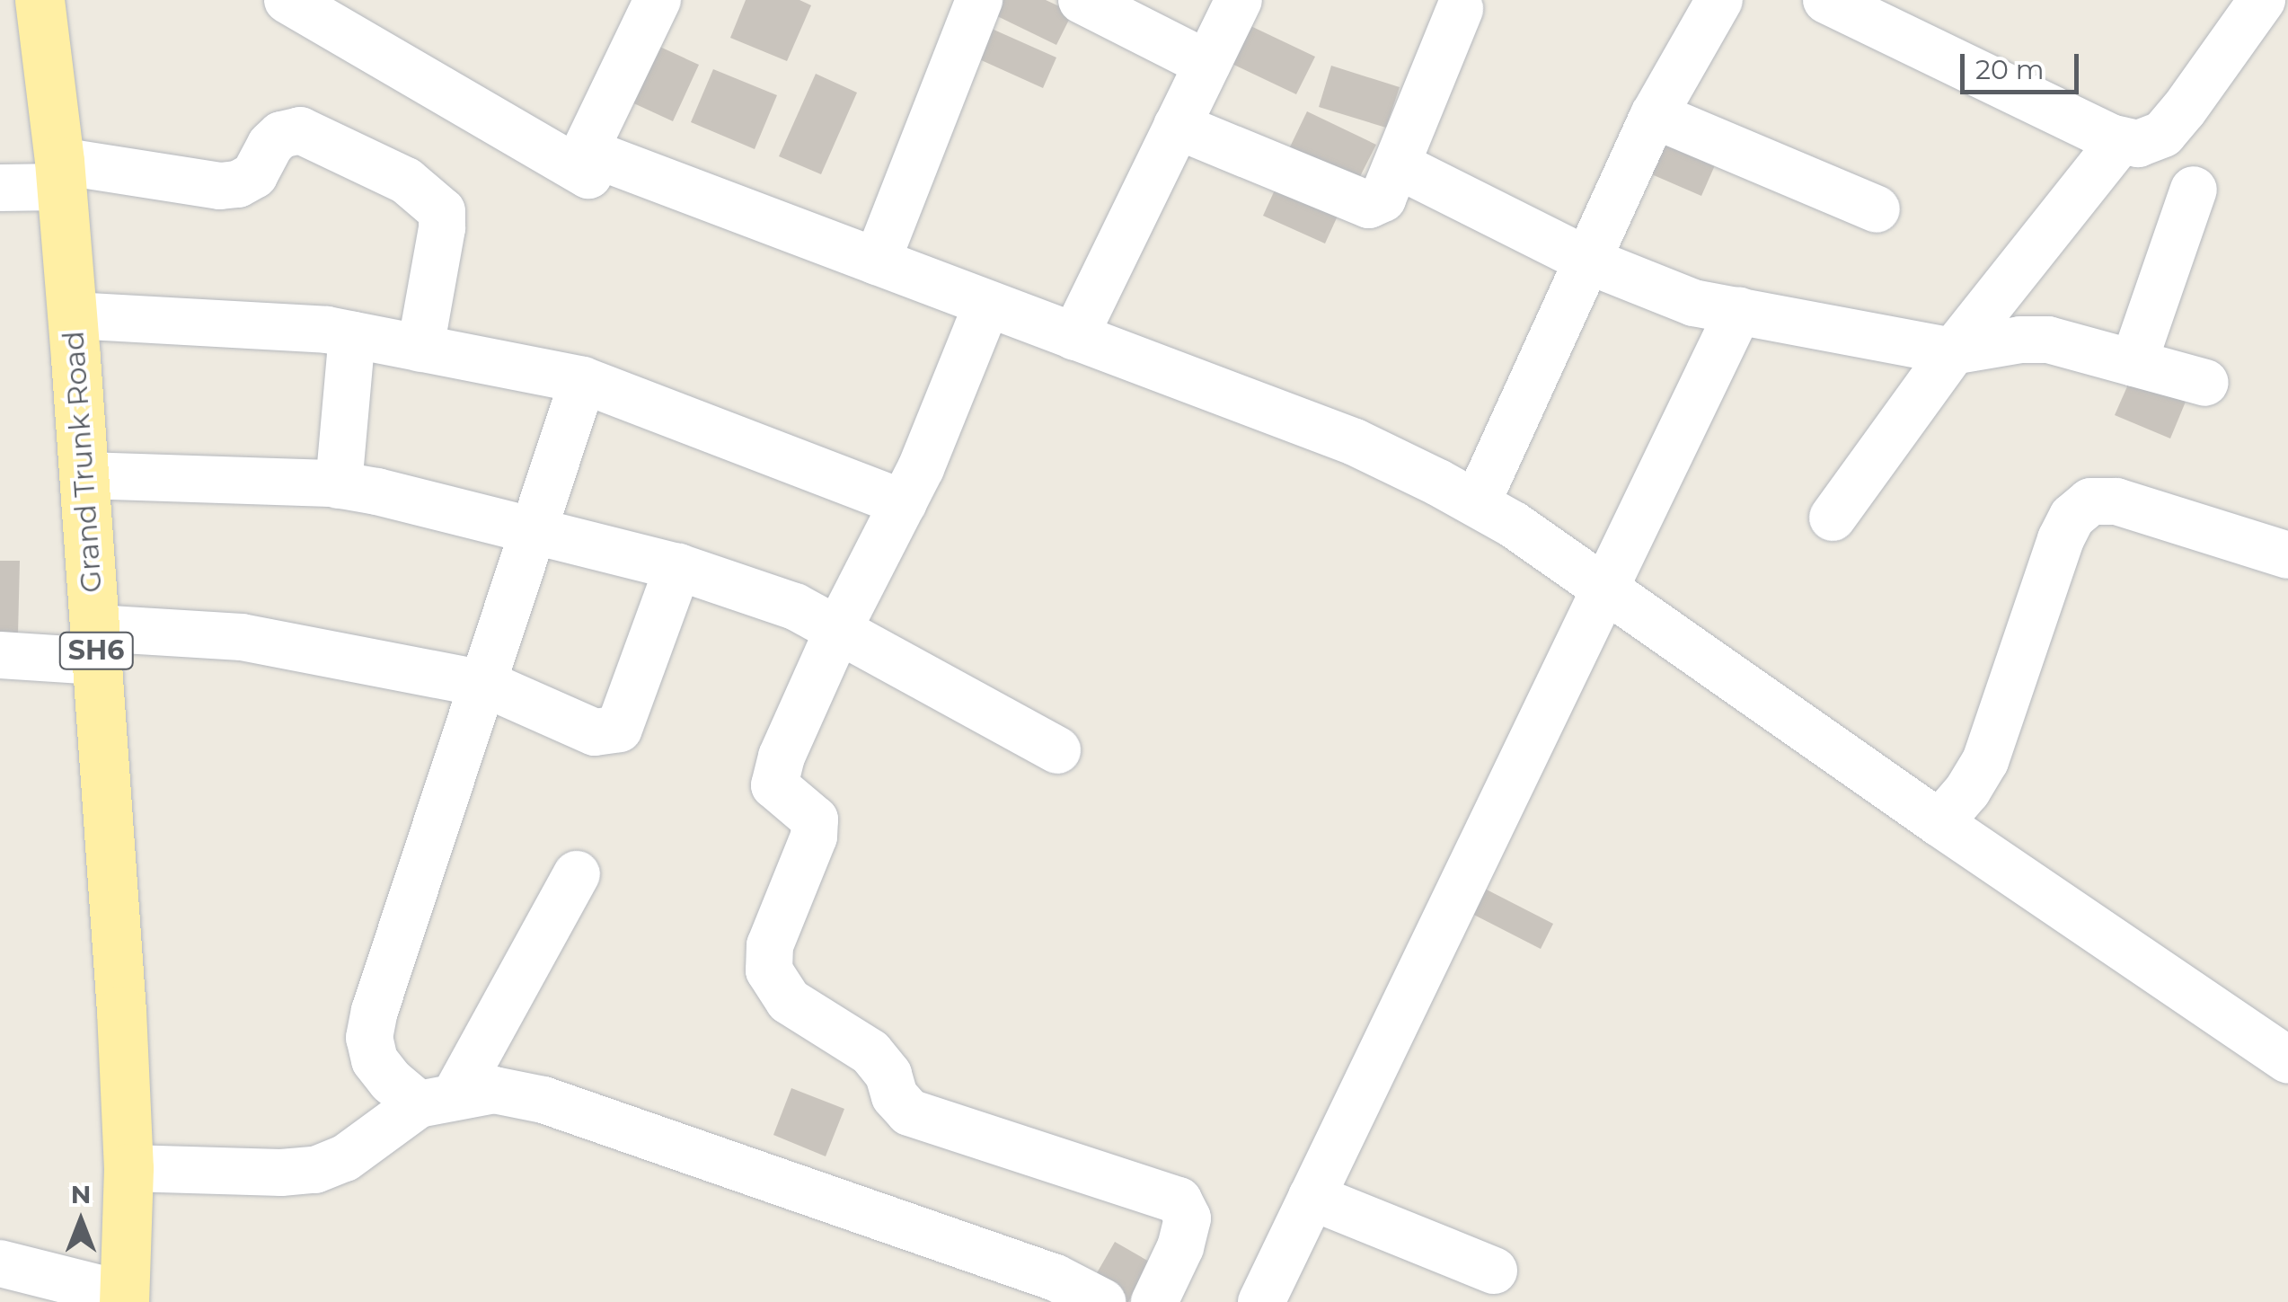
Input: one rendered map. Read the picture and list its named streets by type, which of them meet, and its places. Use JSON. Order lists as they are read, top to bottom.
{
  "streets": {
    "main road": ["Grand Trunk Road", "SH6"]
  },
  "scale_bar": "20 m",
  "north": "top"
}
